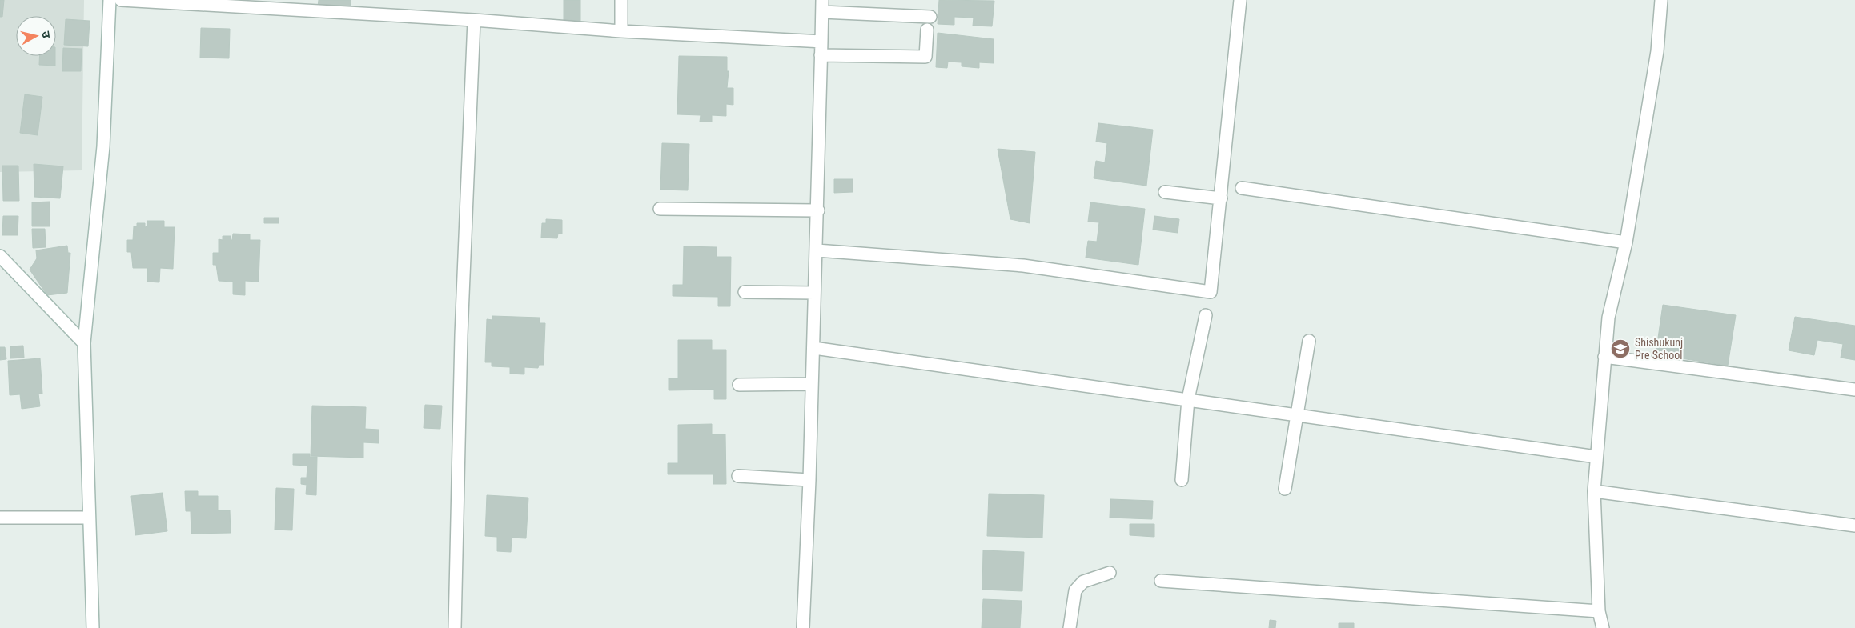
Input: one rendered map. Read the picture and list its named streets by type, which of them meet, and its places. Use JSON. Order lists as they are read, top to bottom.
{
  "places": {
    "school or university": ["Shishukunj Pre School"]
  },
  "north": "right"
}
